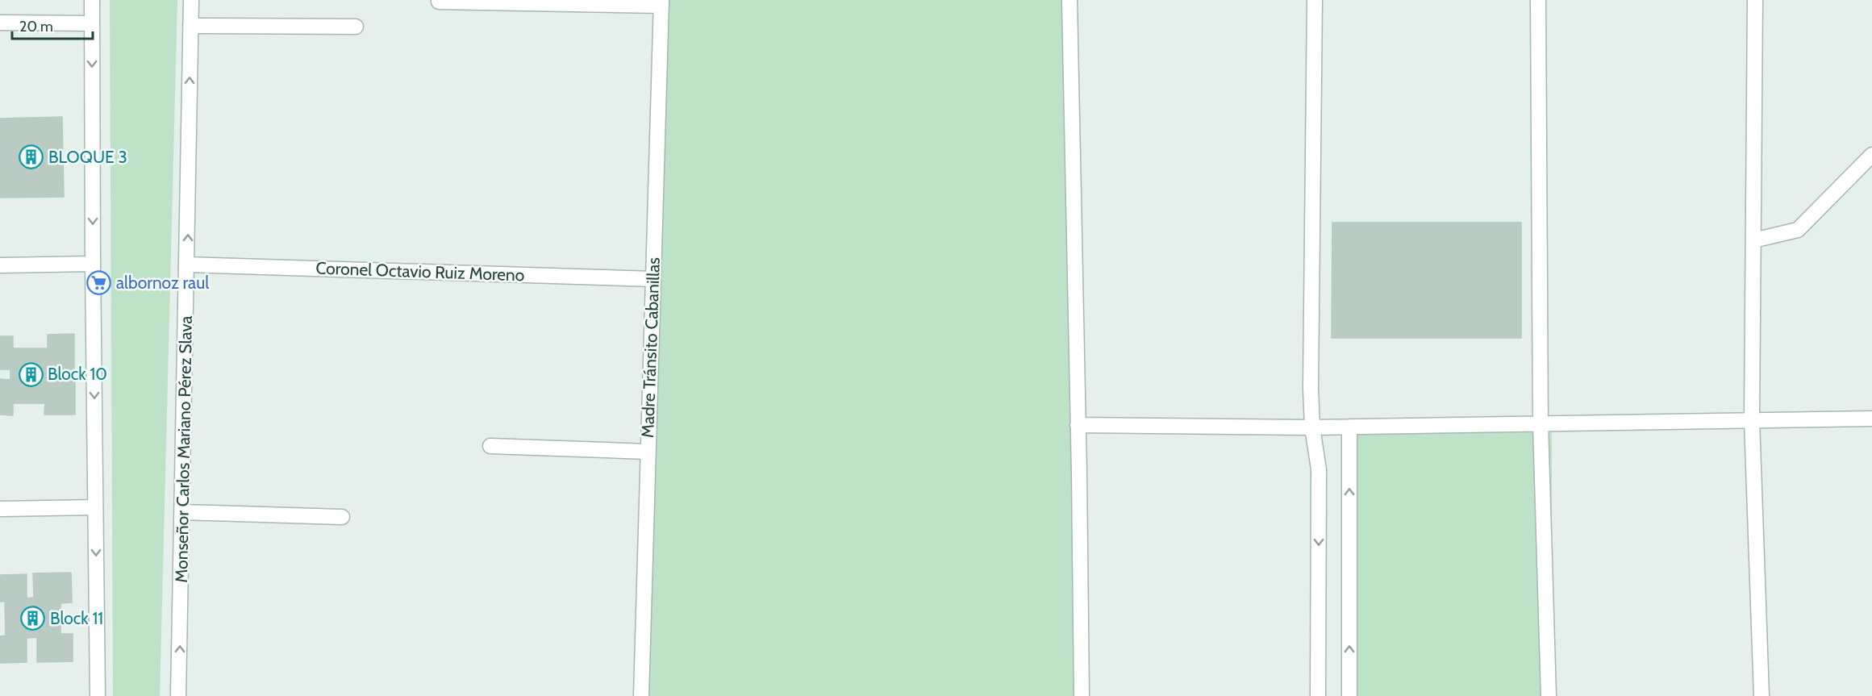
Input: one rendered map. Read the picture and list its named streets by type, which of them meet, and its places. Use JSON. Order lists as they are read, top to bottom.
{
  "streets": {
    "street": ["Coronel Octavio Ruiz Moreno", "Madre Tránsito Cabanillas", "Monseñor Carlos Mariano Pérez Slava"]
  },
  "crossings": [
    ["Coronel Octavio Ruiz Moreno", "Madre Tránsito Cabanillas"],
    ["Coronel Octavio Ruiz Moreno", "Monseñor Carlos Mariano Pérez Slava"]
  ],
  "places": {
    "building": ["BLOQUE 3", "Block 10", "Block 11"],
    "supermarket": ["albornoz raul"]
  },
  "scale_bar": "20 m"
}
